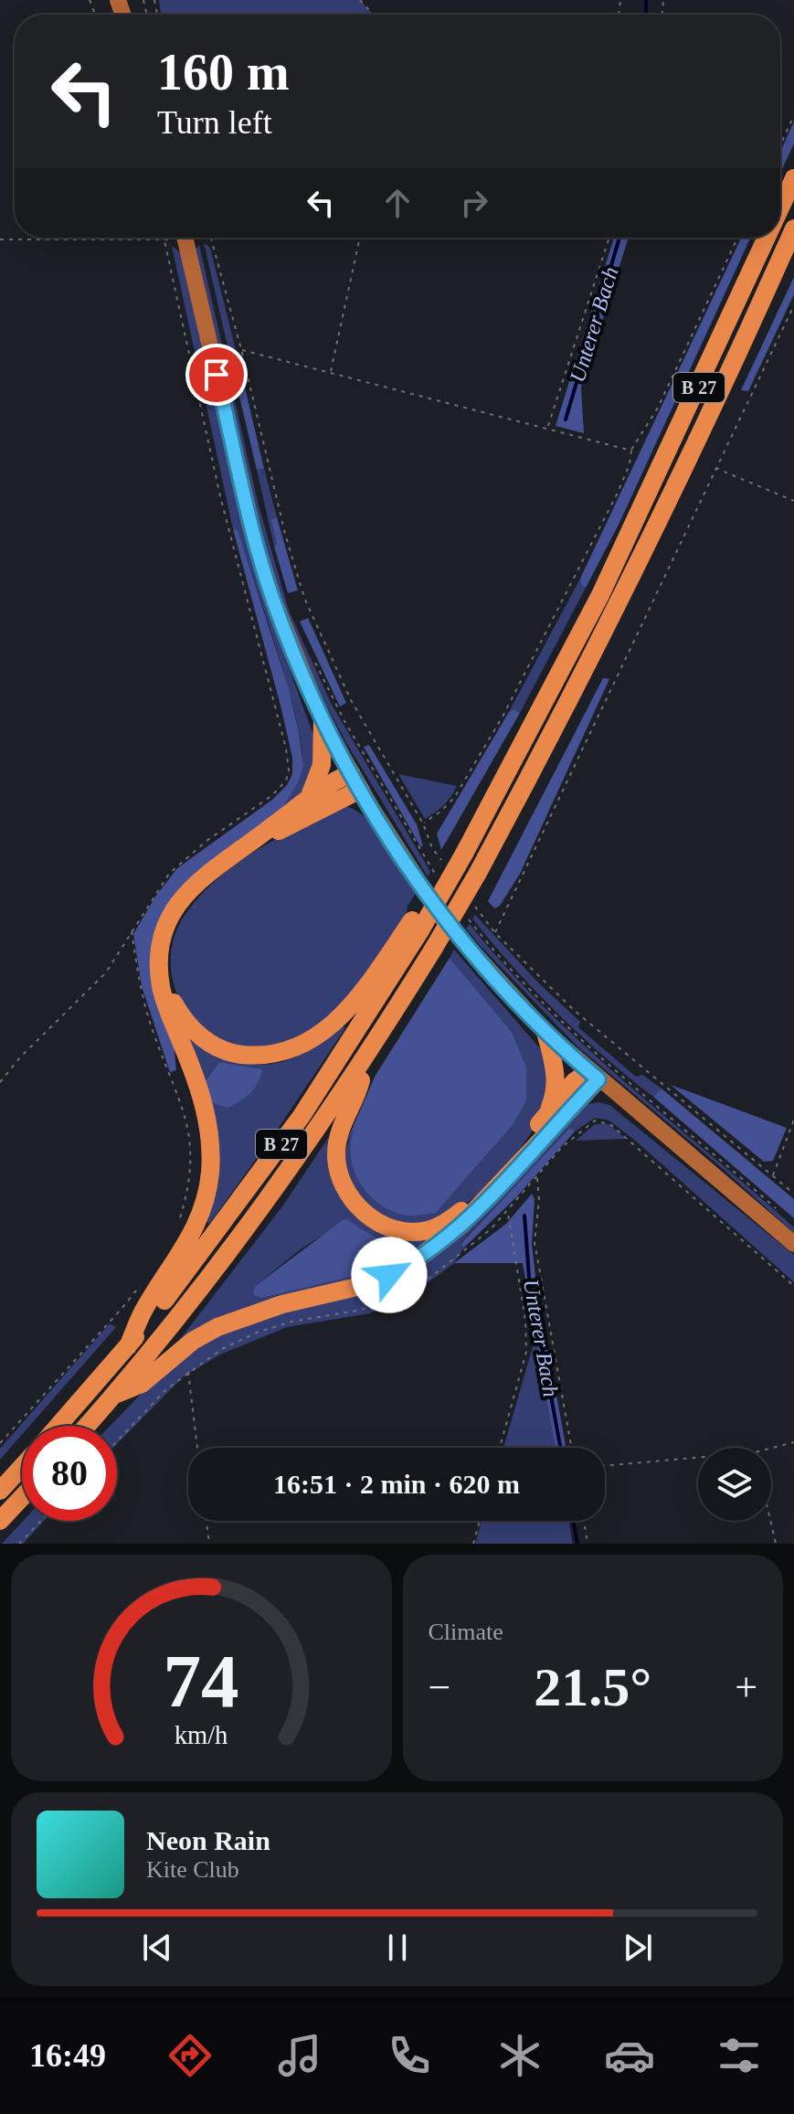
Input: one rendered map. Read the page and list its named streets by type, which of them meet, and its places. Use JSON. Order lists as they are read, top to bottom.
{
  "streets": {
    "highway": ["B 27"]
  },
  "water": ["Unterer Bach"],
  "page": {
    "turn": ["160 m", "Turn left"],
    "limit": "80",
    "trip": "16:51 · 2 min · 620 m",
    "tile": "Climate",
    "heat": ["−", "21.5°", "+"],
    "song": ["Neon Rain", "Kite Club"],
    "tabs": "16:49",
    "gauge": ["74", "km/h"]
  }
}
